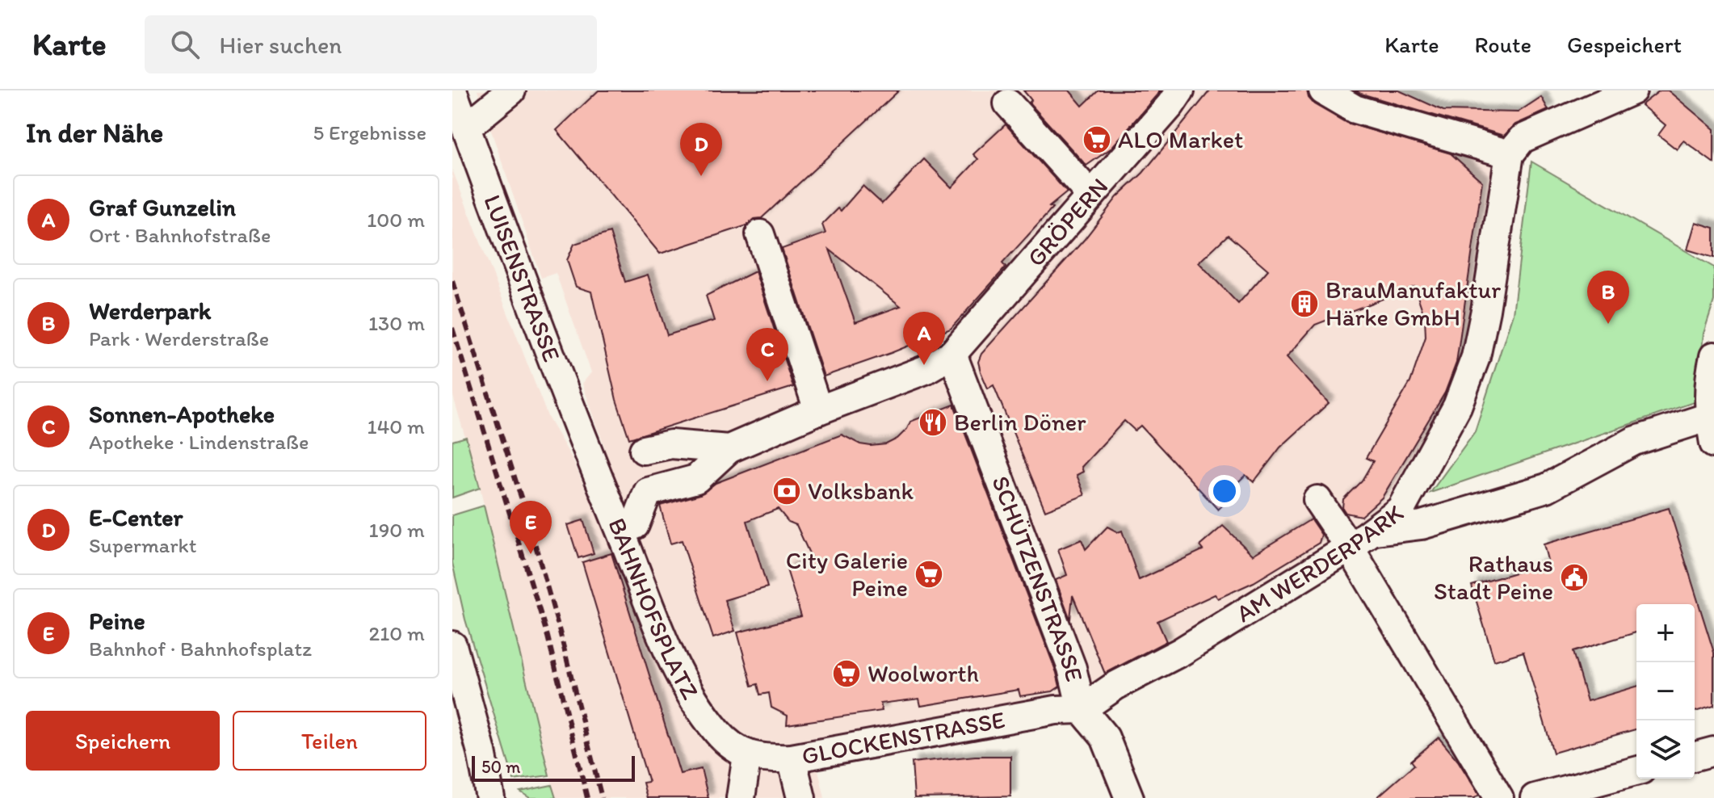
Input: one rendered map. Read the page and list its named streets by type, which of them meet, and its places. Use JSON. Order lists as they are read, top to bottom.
{
  "streets": {
    "street": [
      "GRÖPERN",
      "LUISENSTRASSE",
      "AM WERDERPARK",
      "SCHÜTZENSTRASSE",
      "BAHNHOFSPLATZ",
      "GLOCKENSTRASSE"
    ]
  },
  "crossings": [
    ["GRÖPERN", "SCHÜTZENSTRASSE"],
    ["LUISENSTRASSE", "BAHNHOFSPLATZ"],
    ["AM WERDERPARK", "SCHÜTZENSTRASSE"],
    ["AM WERDERPARK", "GLOCKENSTRASSE"],
    ["SCHÜTZENSTRASSE", "GLOCKENSTRASSE"],
    ["BAHNHOFSPLATZ", "GLOCKENSTRASSE"]
  ],
  "places": {
    "supermarket": ["ALO Market", "City Galerie Peine", "Woolworth"],
    "building": ["BrauManufaktur Härke GmbH"],
    "restaurant": ["Berlin Döner"],
    "bank": ["Volksbank"],
    "public building": ["Rathaus Stadt Peine"]
  },
  "scale_bar": "50 m",
  "page": {
    "header": "Karte",
    "search": "Hier suchen",
    "nav": ["Karte", "Route", "Gespeichert"],
    "heading": ["In der Nähe", "5 Ergebnisse"],
    "pins": [
      "D",
      "B",
      "A",
      "C",
      "E"
    ],
    "list": [
      {
        "mark": "A",
        "name": "Graf Gunzelin",
        "note": "Ort · Bahnhofstraße",
        "value": "100 m"
      },
      {
        "mark": "B",
        "name": "Werderpark",
        "note": "Park · Werderstraße",
        "value": "130 m"
      },
      {
        "mark": "C",
        "name": "Sonnen-Apotheke",
        "note": "Apotheke · Lindenstraße",
        "value": "140 m"
      },
      {
        "mark": "D",
        "name": "E-Center",
        "note": "Supermarkt",
        "value": "190 m"
      },
      {
        "mark": "E",
        "name": "Peine",
        "note": "Bahnhof · Bahnhofsplatz",
        "value": "210 m"
      }
    ],
    "map_buttons": ["+", "−"],
    "buttons": ["Speichern", "Teilen"],
    "scale": "50 m"
  }
}
